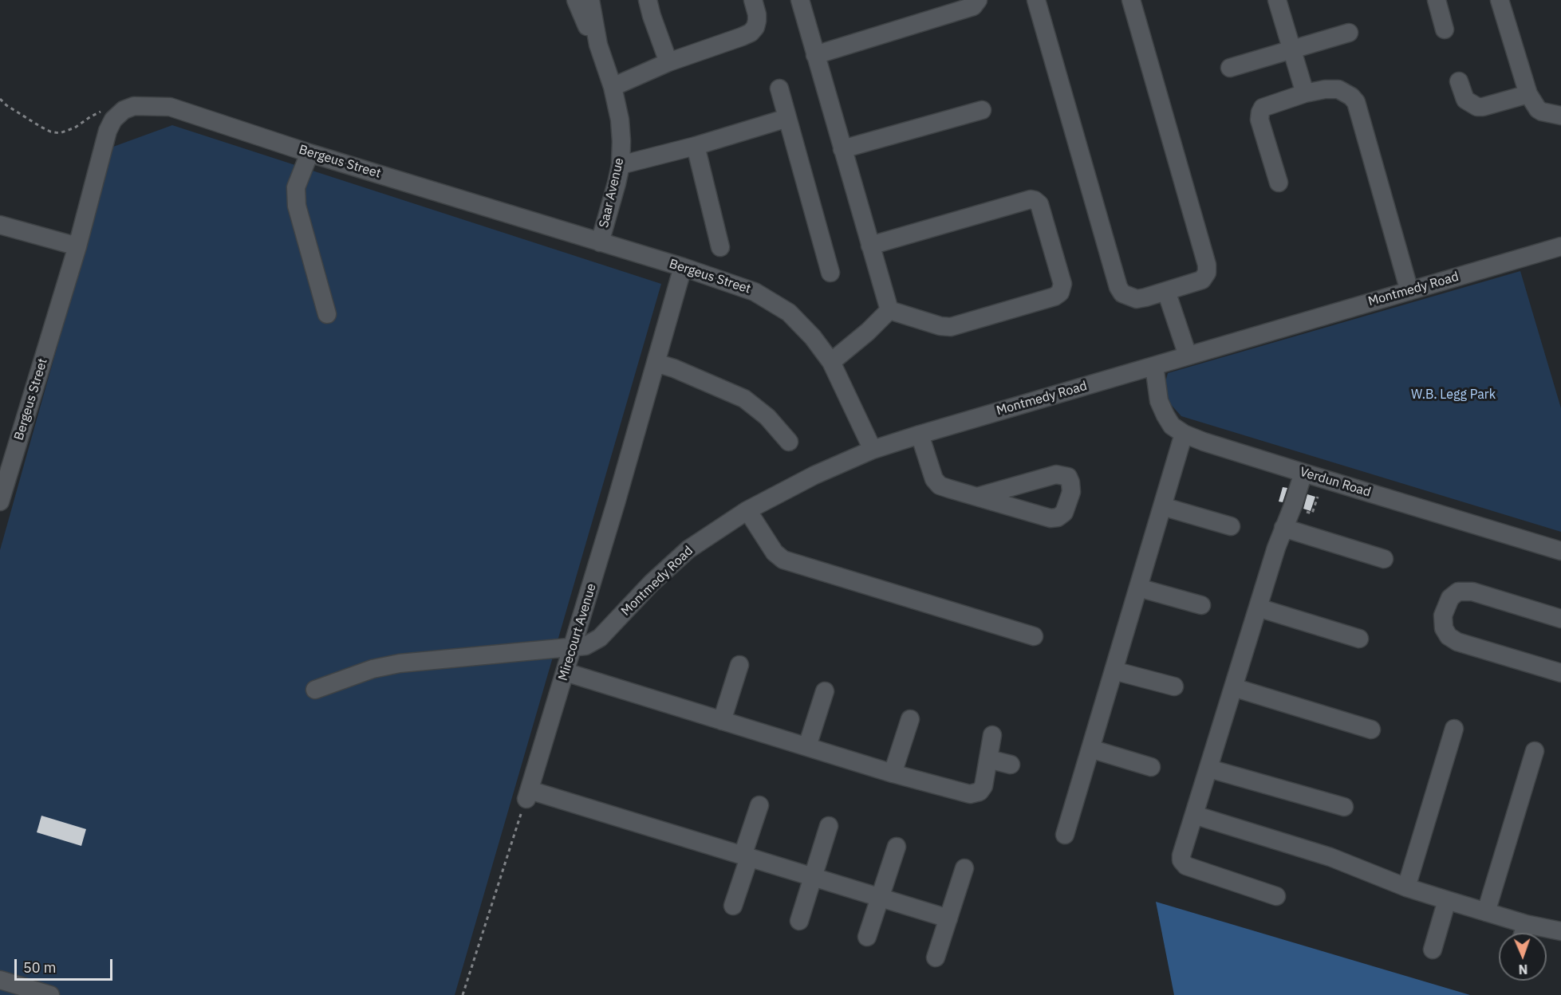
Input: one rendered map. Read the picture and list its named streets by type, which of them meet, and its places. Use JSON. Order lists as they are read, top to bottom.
{
  "streets": {
    "street": [
      "Bergeus Street",
      "Saar Avenue",
      "Montmedy Road",
      "Verdun Road",
      "Mirecourt Avenue"
    ]
  },
  "crossings": [
    ["Bergeus Street", "Saar Avenue"],
    ["Bergeus Street", "Montmedy Road"],
    ["Bergeus Street", "Mirecourt Avenue"],
    ["Montmedy Road", "Verdun Road"],
    ["Montmedy Road", "Mirecourt Avenue"]
  ],
  "parks": ["W.B. Legg Park"],
  "scale_bar": "50 m",
  "north": "bottom"
}
